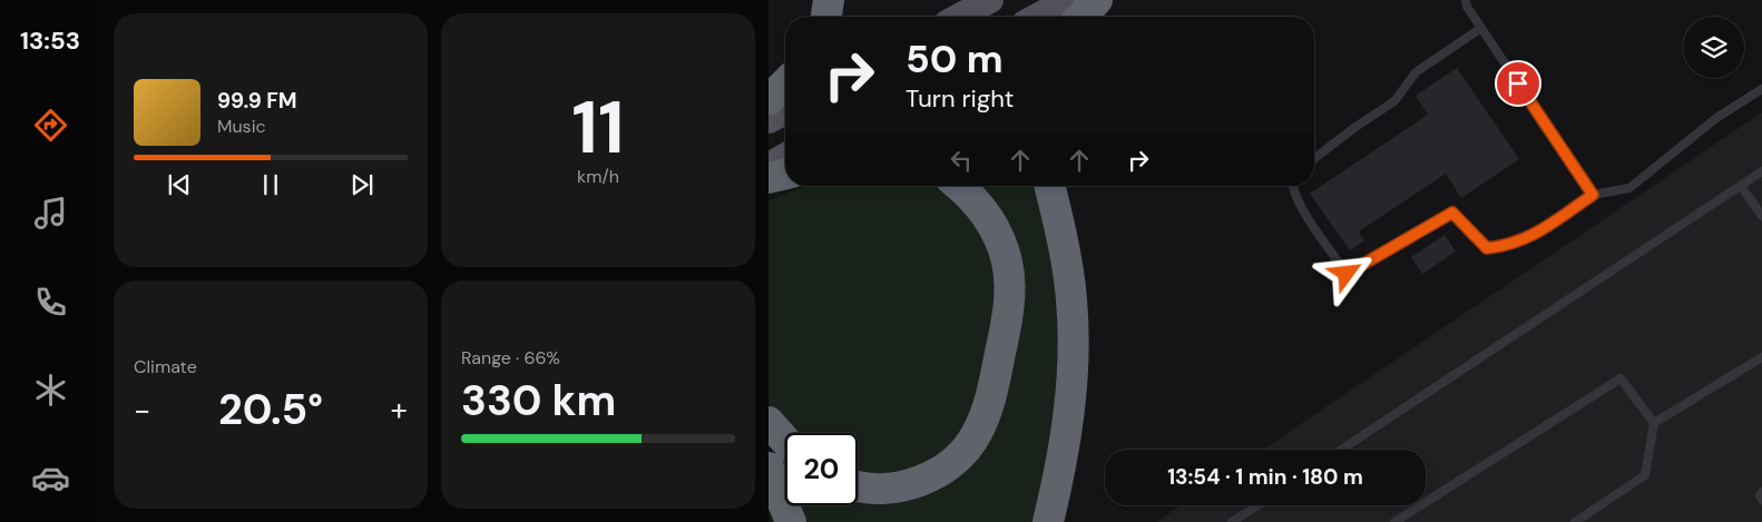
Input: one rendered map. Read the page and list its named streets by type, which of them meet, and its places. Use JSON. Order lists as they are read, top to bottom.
{
  "page": {
    "tabs": "13:53",
    "tile": [
      ["11", "km/h"],
      "Climate",
      ["Range · 66%", "330 km"]
    ],
    "turn": ["50 m", "Turn right"],
    "song": ["99.9 FM", "Music"],
    "heat": ["−", "20.5°", "+"],
    "limit": "20",
    "trip": "13:54 · 1 min · 180 m"
  }
}
